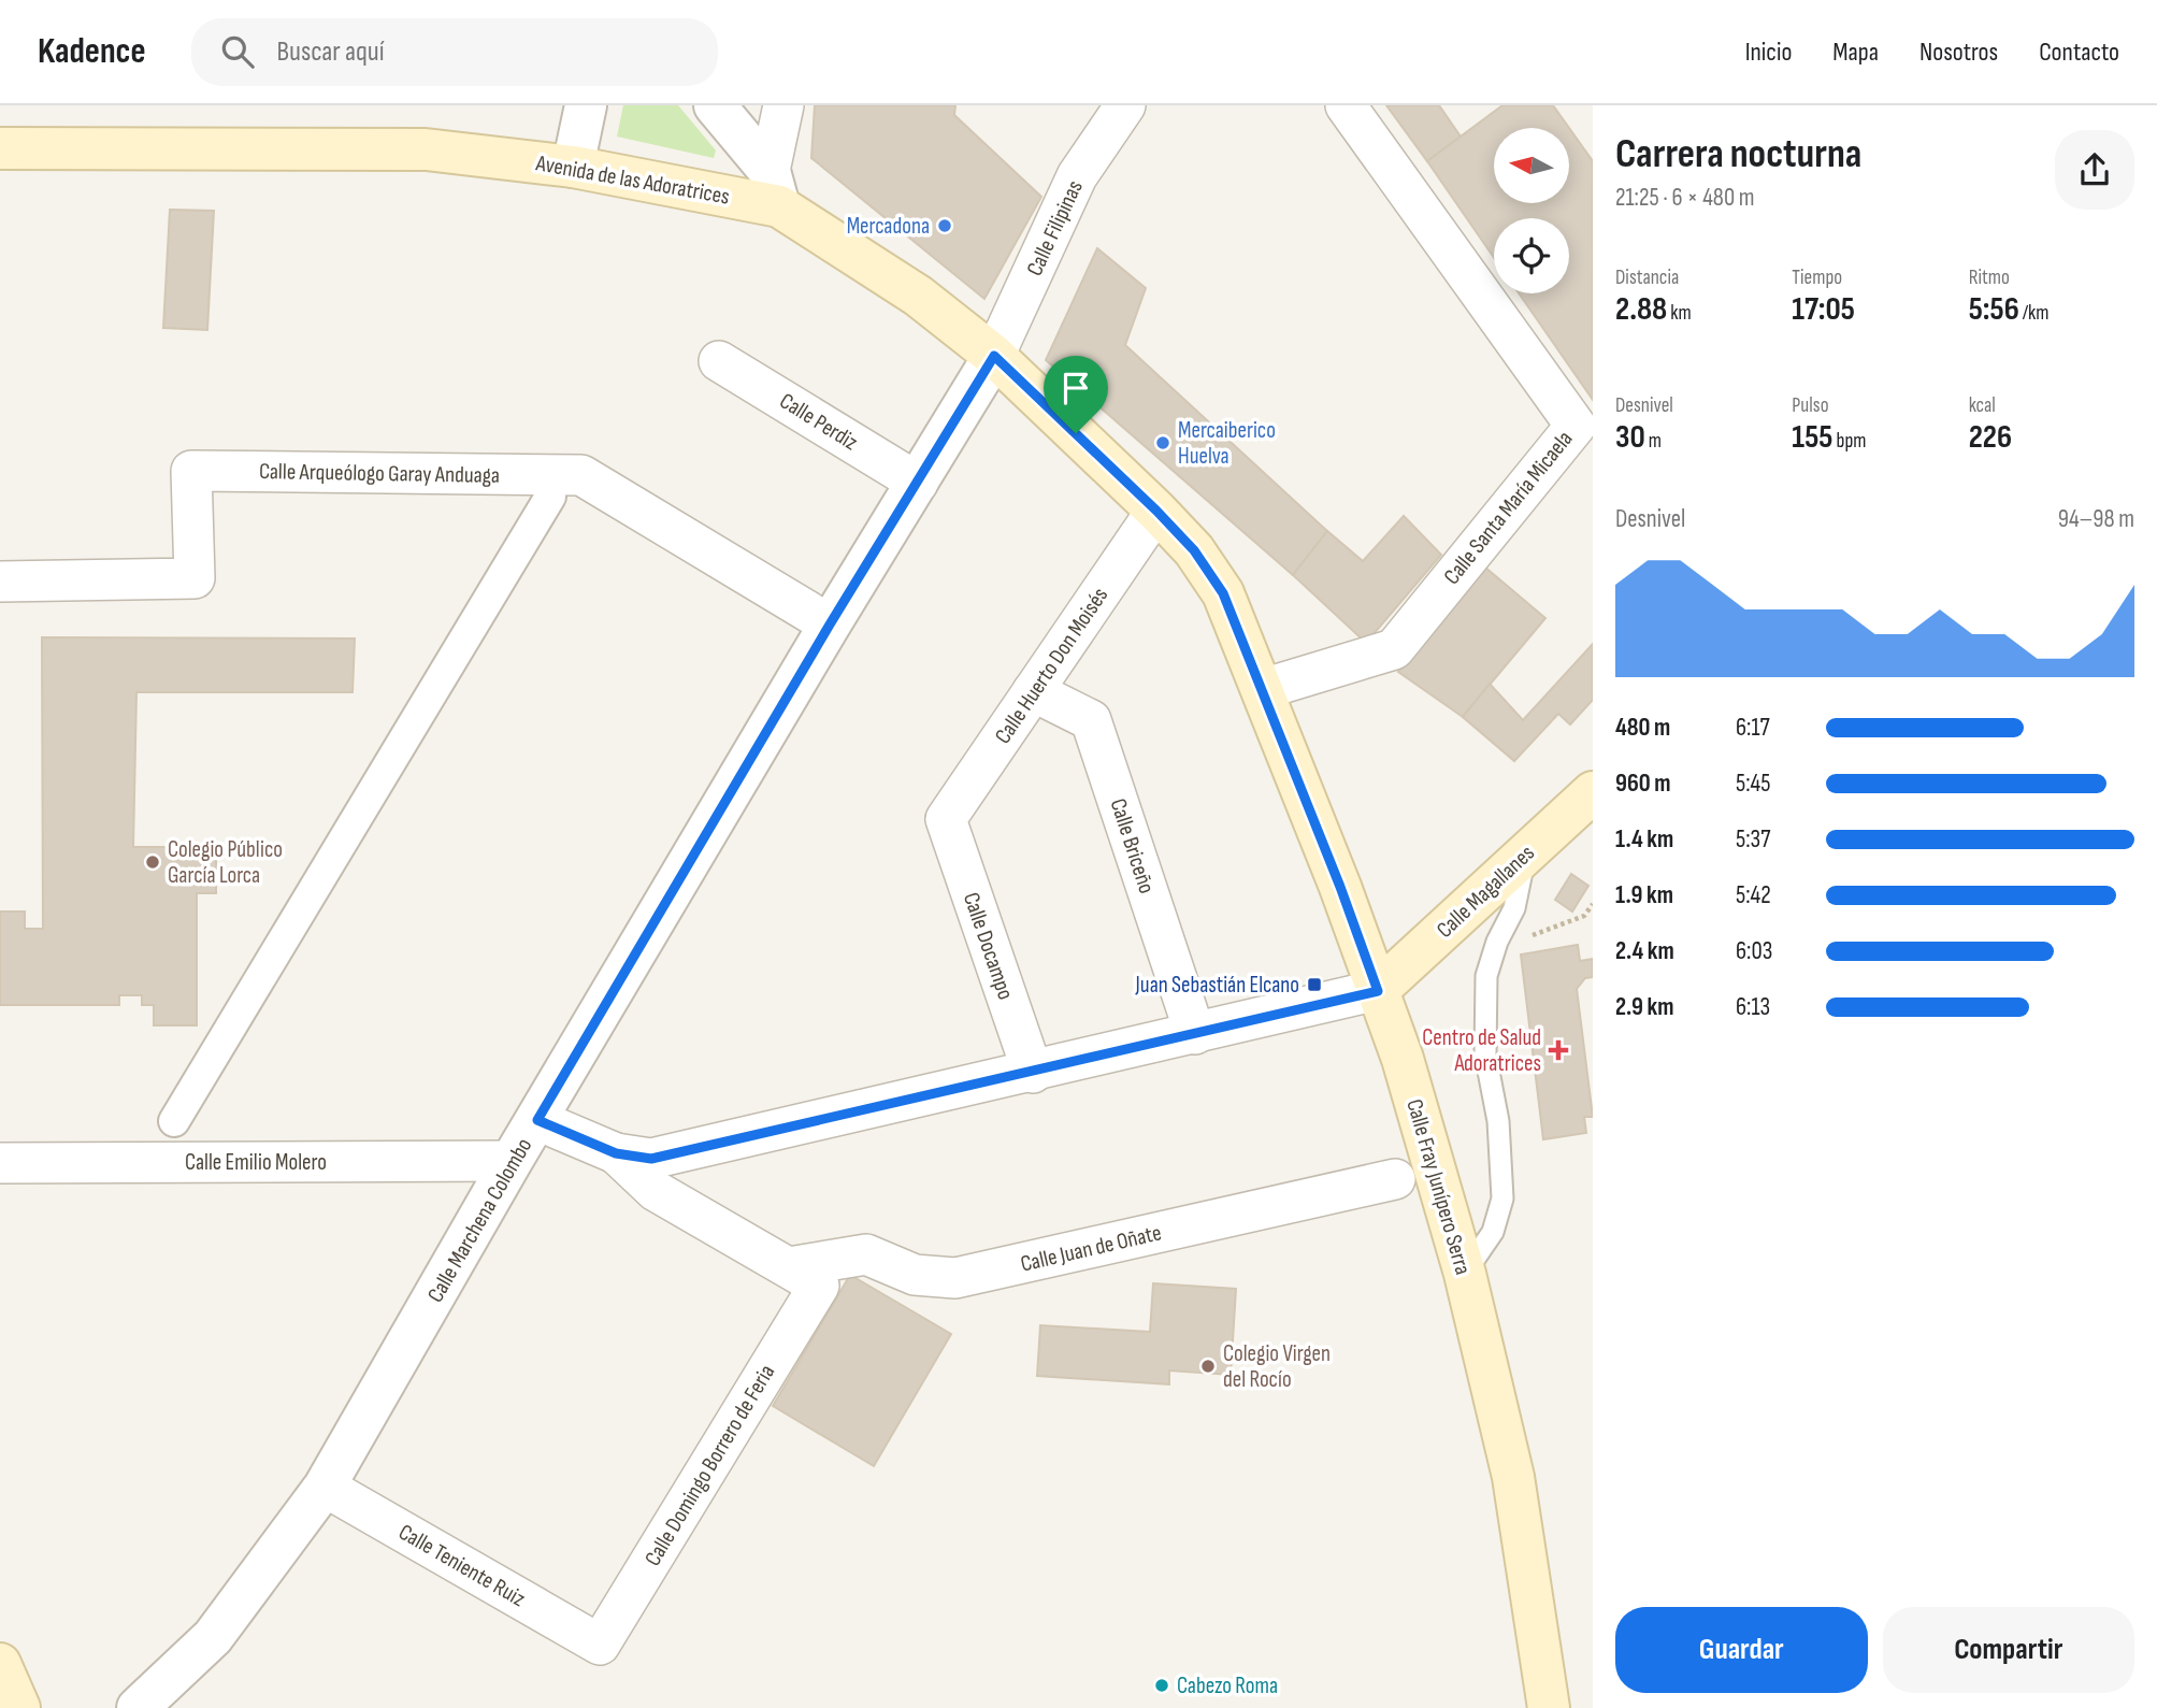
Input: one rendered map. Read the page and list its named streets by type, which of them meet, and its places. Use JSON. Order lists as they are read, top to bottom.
{
  "streets": {
    "main road": ["Avenida de las Adoratrices", "Calle Magallanes", "Calle Fray Junípero Serra"],
    "street": [
      "Calle Filipinas",
      "Calle Perdiz",
      "Calle Arqueólogo Garay Anduaga",
      "Calle Santa María Micaela",
      "Calle Huerto Don Moisés",
      "Calle Briceño",
      "Calle Docampo",
      "Calle Emilio Molero",
      "Calle Marchena Colombo",
      "Calle Juan de Oñate",
      "Calle Domingo Borrero de Feria",
      "Calle Teniente Ruiz"
    ]
  },
  "crossings": [
    ["Avenida de las Adoratrices", "Calle Filipinas"],
    ["Avenida de las Adoratrices", "Calle Huerto Don Moisés"],
    ["Avenida de las Adoratrices", "Calle Fray Junípero Serra"],
    ["Avenida de las Adoratrices", "Calle Marchena Colombo"],
    ["Calle Filipinas", "Calle Marchena Colombo"],
    ["Calle Perdiz", "Calle Marchena Colombo"],
    ["Calle Arqueólogo Garay Anduaga", "Calle Marchena Colombo"],
    ["Calle Santa María Micaela", "Calle Fray Junípero Serra"],
    ["Calle Huerto Don Moisés", "Calle Briceño"],
    ["Calle Huerto Don Moisés", "Calle Docampo"],
    ["Calle Huerto Don Moisés", "Calle Fray Junípero Serra"],
    ["Calle Magallanes", "Calle Fray Junípero Serra"],
    ["Calle Emilio Molero", "Calle Marchena Colombo"],
    ["Calle Marchena Colombo", "Calle Teniente Ruiz"],
    ["Calle Juan de Oñate", "Calle Domingo Borrero de Feria"],
    ["Calle Domingo Borrero de Feria", "Calle Teniente Ruiz"]
  ],
  "places": {
    "other": [
      "Mercadona",
      "Mercaiberico Huelva",
      "Colegio Público García Lorca",
      "Colegio Virgen del Rocío",
      "Cabezo Roma"
    ],
    "transit": ["Juan Sebastián Elcano"],
    "health": ["Centro de Salud Adoratrices"]
  },
  "north": "left",
  "page": {
    "header": "Kadence",
    "search": "Buscar aquí",
    "nav": [
      "Inicio",
      "Mapa",
      "Nosotros",
      "Contacto"
    ],
    "heading": ["Carrera nocturna", "21:25 · 6 × 480 m"],
    "stats": [
      ["Distancia", "2.88 km"],
      ["Tiempo", "17:05"],
      ["Ritmo", "5:56 /km"],
      ["Desnivel", "30 m"],
      ["Pulso", "155 bpm"],
      ["kcal", "226"]
    ],
    "chart": ["Desnivel", "94–98 m"],
    "list": [
      {
        "name": "480 m",
        "note": "6:17"
      },
      {
        "name": "960 m",
        "note": "5:45"
      },
      {
        "name": "1.4 km",
        "note": "5:37"
      },
      {
        "name": "1.9 km",
        "note": "5:42"
      },
      {
        "name": "2.4 km",
        "note": "6:03"
      },
      {
        "name": "2.9 km",
        "note": "6:13"
      }
    ],
    "buttons": ["Guardar", "Compartir"]
  }
}
